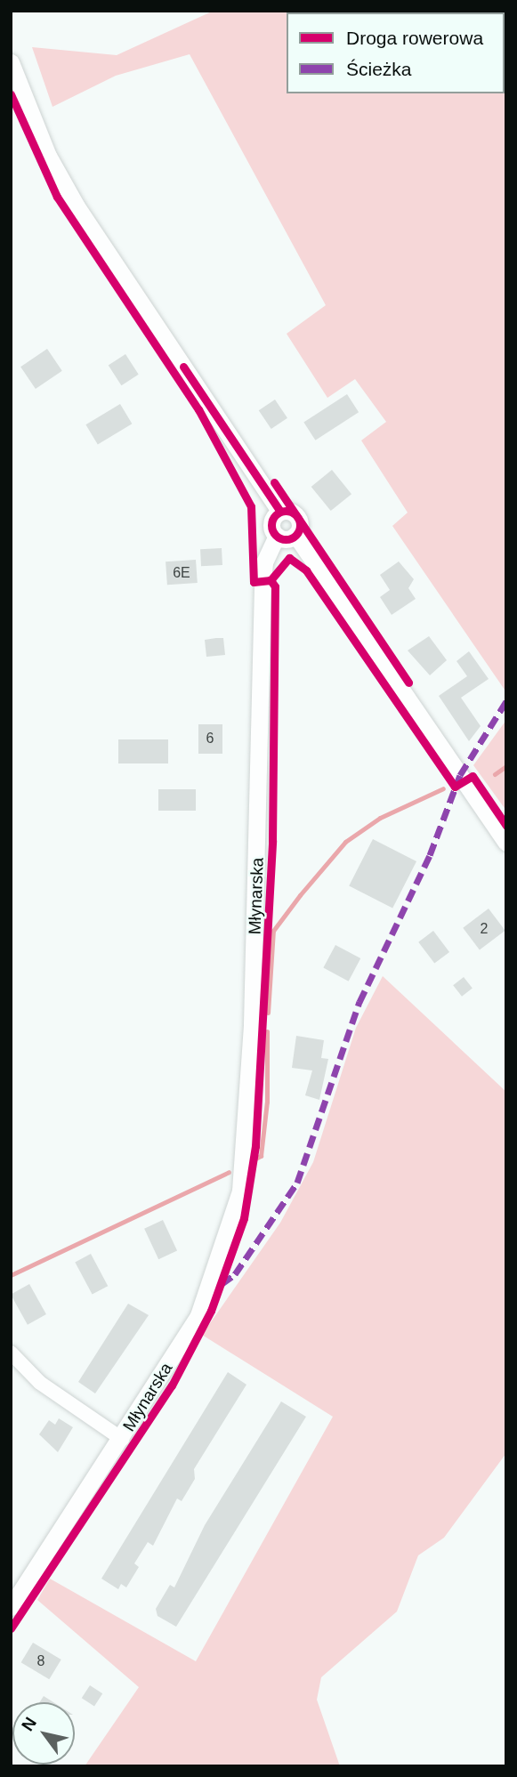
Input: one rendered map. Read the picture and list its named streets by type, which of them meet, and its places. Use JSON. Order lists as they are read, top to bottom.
{
  "streets": {
    "street": ["Młynarska"]
  },
  "house_numbers": [
    "6E",
    "6",
    "2",
    "8"
  ],
  "legend": ["Droga rowerowa", "Ścieżka"],
  "north": "top left"
}
